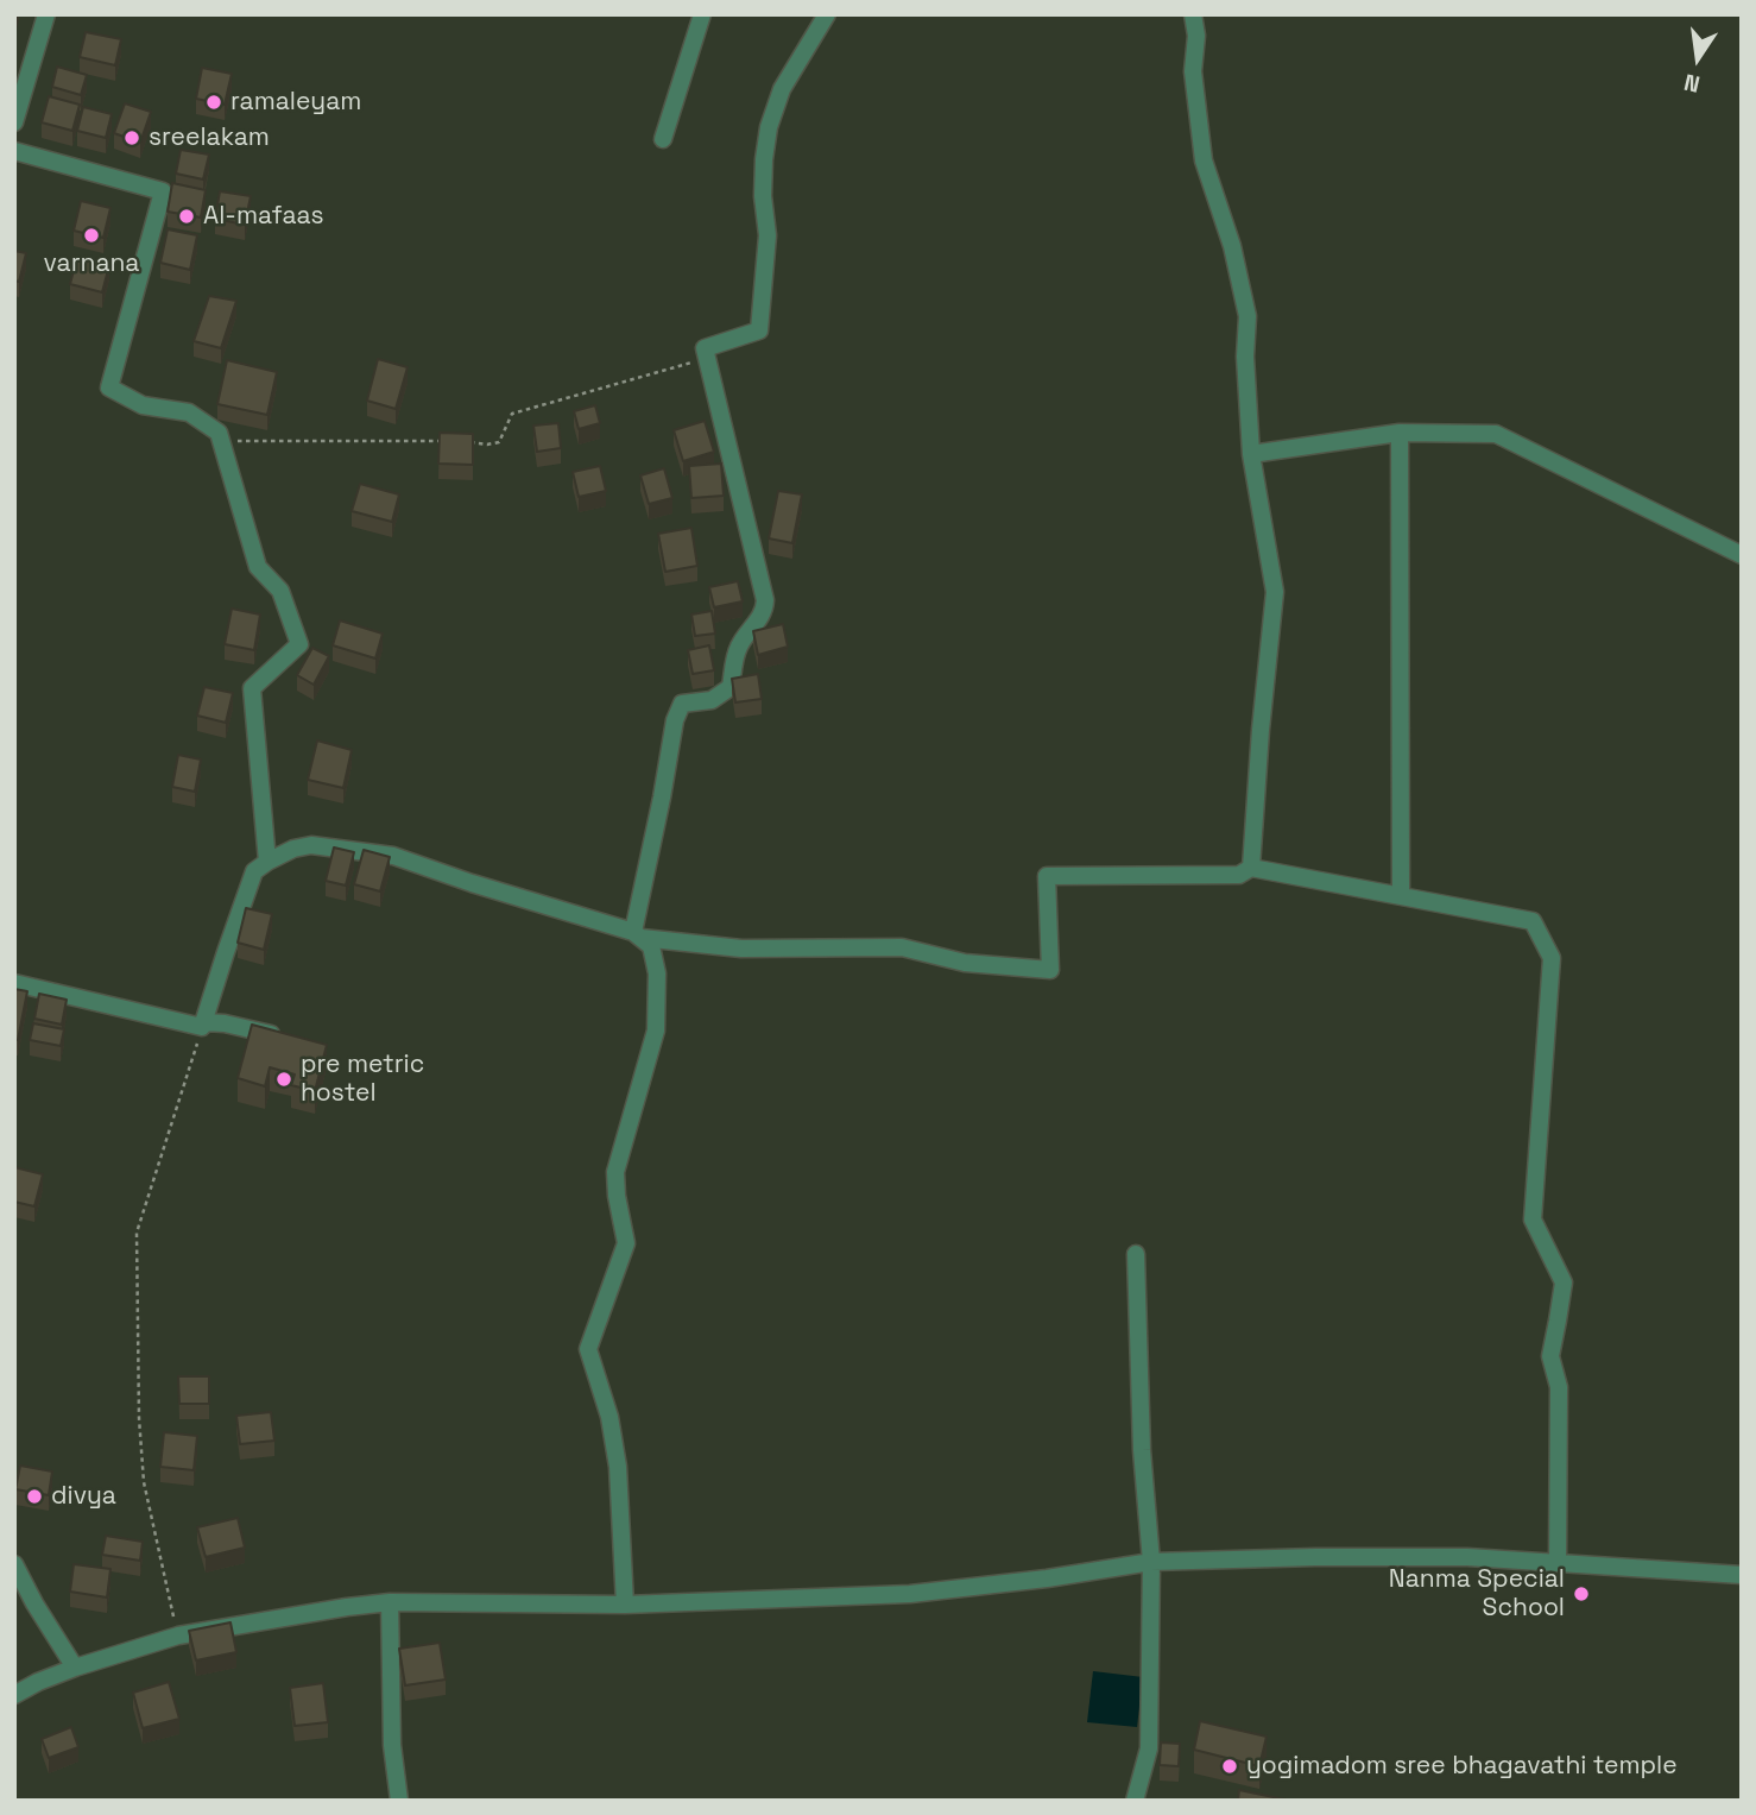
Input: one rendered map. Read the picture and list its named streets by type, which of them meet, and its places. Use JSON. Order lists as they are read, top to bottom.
{
  "places": [
    "ramaleyam",
    "sreelakam",
    "Al-mafaas",
    "varnana",
    "pre metric hostel",
    "divya",
    "Nanma Special School",
    "yogimadom sree bhagavathi temple"
  ],
  "north": "bottom"
}
